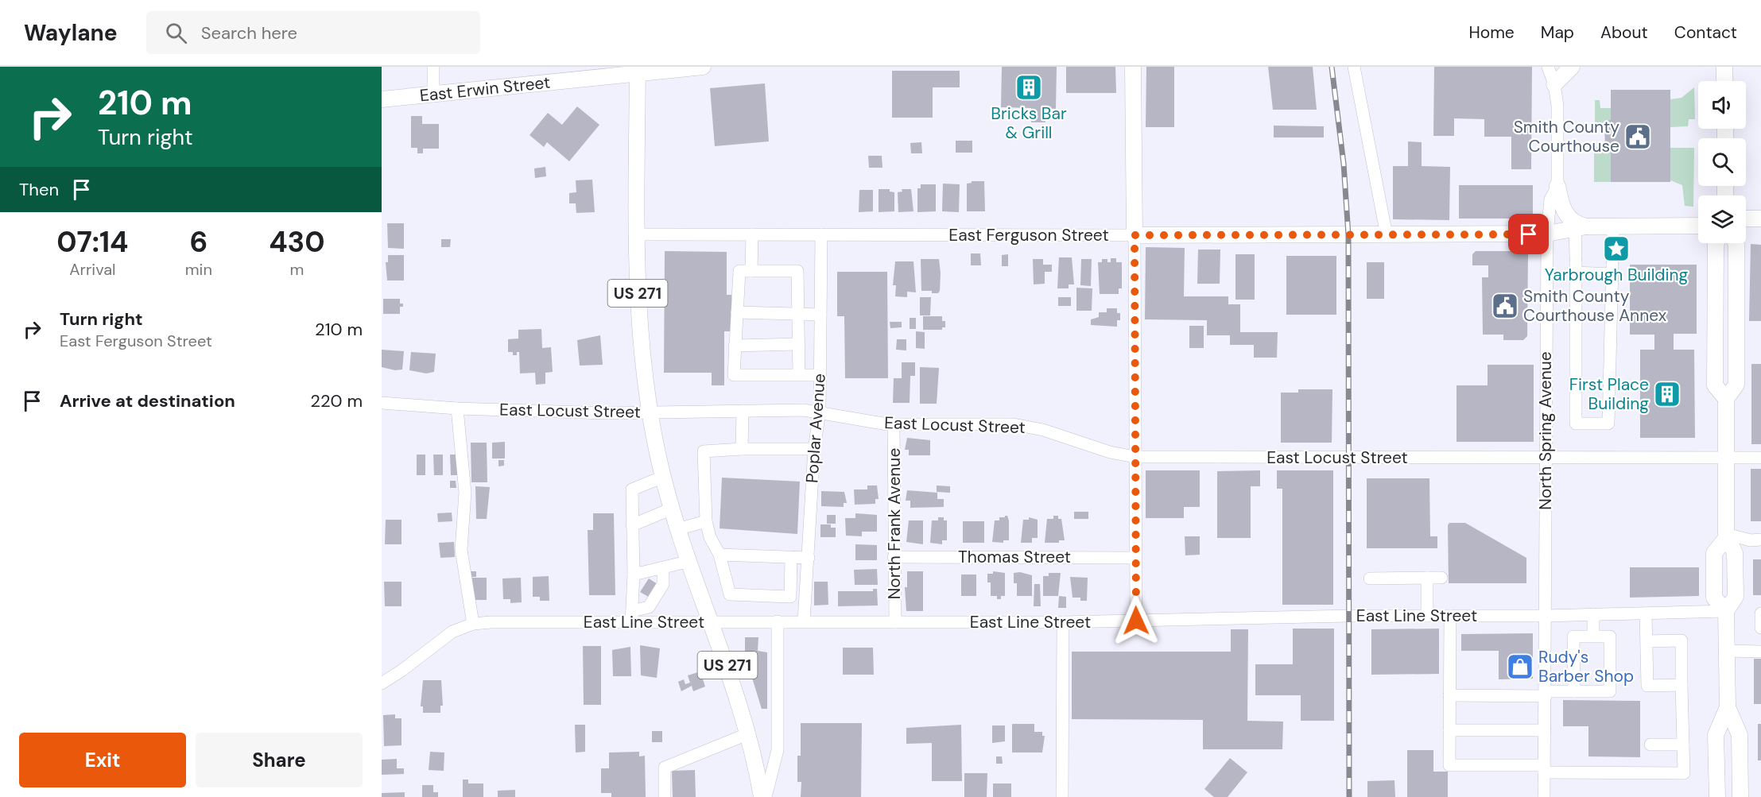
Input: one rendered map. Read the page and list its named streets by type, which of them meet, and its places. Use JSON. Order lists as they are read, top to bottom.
{
  "streets": {
    "main road": ["East Erwin Street", "East Ferguson Street", "US 271"],
    "street": [
      "East Locust Street",
      "Poplar Avenue",
      "North Spring Avenue",
      "North Frank Avenue",
      "Thomas Street",
      "East Line Street"
    ]
  },
  "crossings": [
    ["East Erwin Street", "US 271"],
    ["East Ferguson Street", "US 271"],
    ["East Ferguson Street", "Poplar Avenue"],
    ["East Ferguson Street", "North Spring Avenue"],
    ["US 271", "East Locust Street"],
    ["US 271", "East Line Street"],
    ["East Locust Street", "Poplar Avenue"],
    ["East Locust Street", "North Spring Avenue"],
    ["East Locust Street", "North Frank Avenue"],
    ["Poplar Avenue", "East Line Street"],
    ["North Spring Avenue", "East Line Street"],
    ["North Frank Avenue", "Thomas Street"],
    ["North Frank Avenue", "East Line Street"]
  ],
  "places": {
    "building": ["Bricks Bar & Grill", "First Place Building"],
    "public building": ["Smith County Courthouse", "Smith County Courthouse Annex"],
    "place": ["Yarbrough Building"],
    "shop": ["Rudy's Barber Shop"]
  },
  "page": {
    "header": "Waylane",
    "search": "Search here",
    "nav": [
      "Home",
      "Map",
      "About",
      "Contact"
    ],
    "turn": ["210 m", "Turn right"],
    "then": "Then",
    "eta": [
      "07:14",
      "Arrival",
      "6",
      "min",
      "430",
      "m"
    ],
    "list": [
      {
        "name": "Turn right",
        "note": "East Ferguson Street",
        "value": "210 m"
      },
      {
        "name": "Arrive at destination",
        "value": "220 m"
      }
    ],
    "buttons": ["Exit", "Share"]
  }
}
